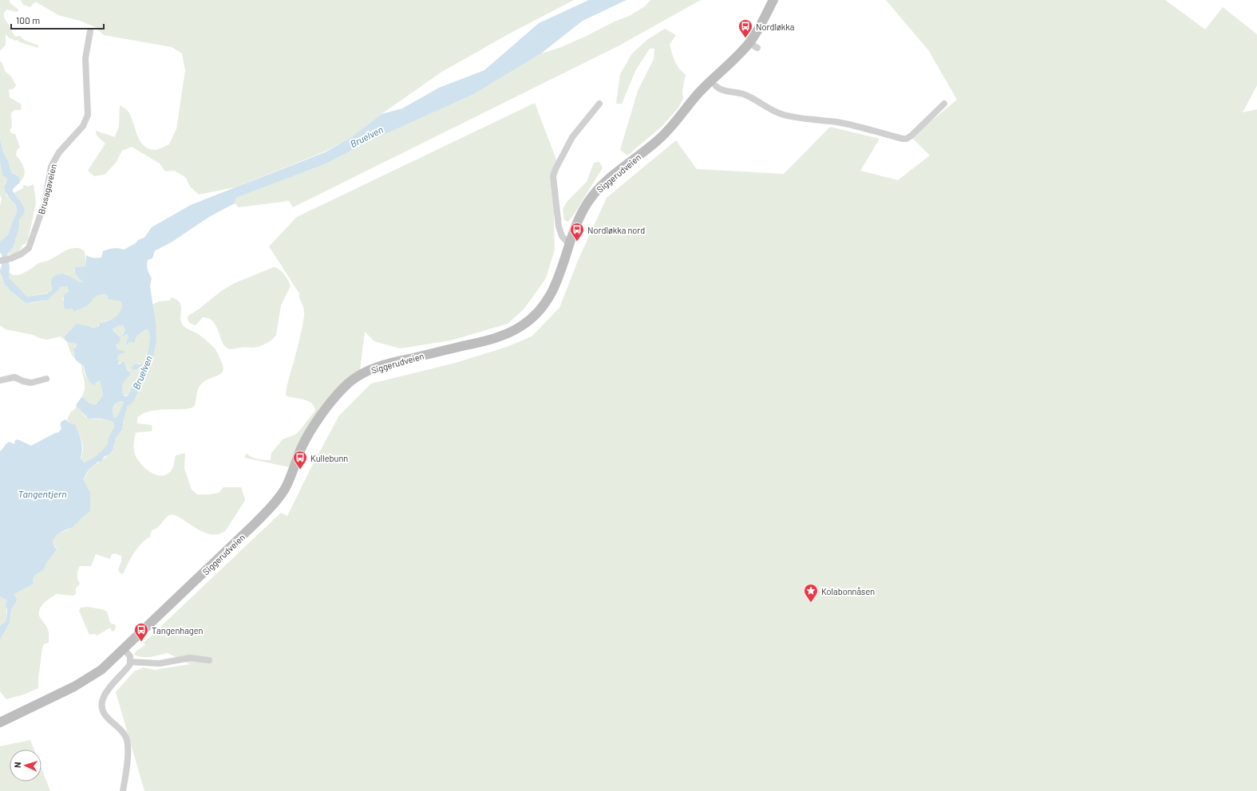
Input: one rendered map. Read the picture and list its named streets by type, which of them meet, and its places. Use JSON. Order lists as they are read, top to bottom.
{
  "streets": {
    "main road": ["Siggerudveien"],
    "street": ["Brusagaveien"]
  },
  "water": ["Bruelven", "Tangentjern"],
  "places": {
    "bus stop": [
      "Nordløkka",
      "Nordløkka nord",
      "Kullebunn",
      "Tangenhagen"
    ],
    "place": ["Kolabonnåsen"]
  },
  "scale_bar": "100 m",
  "north": "left"
}
